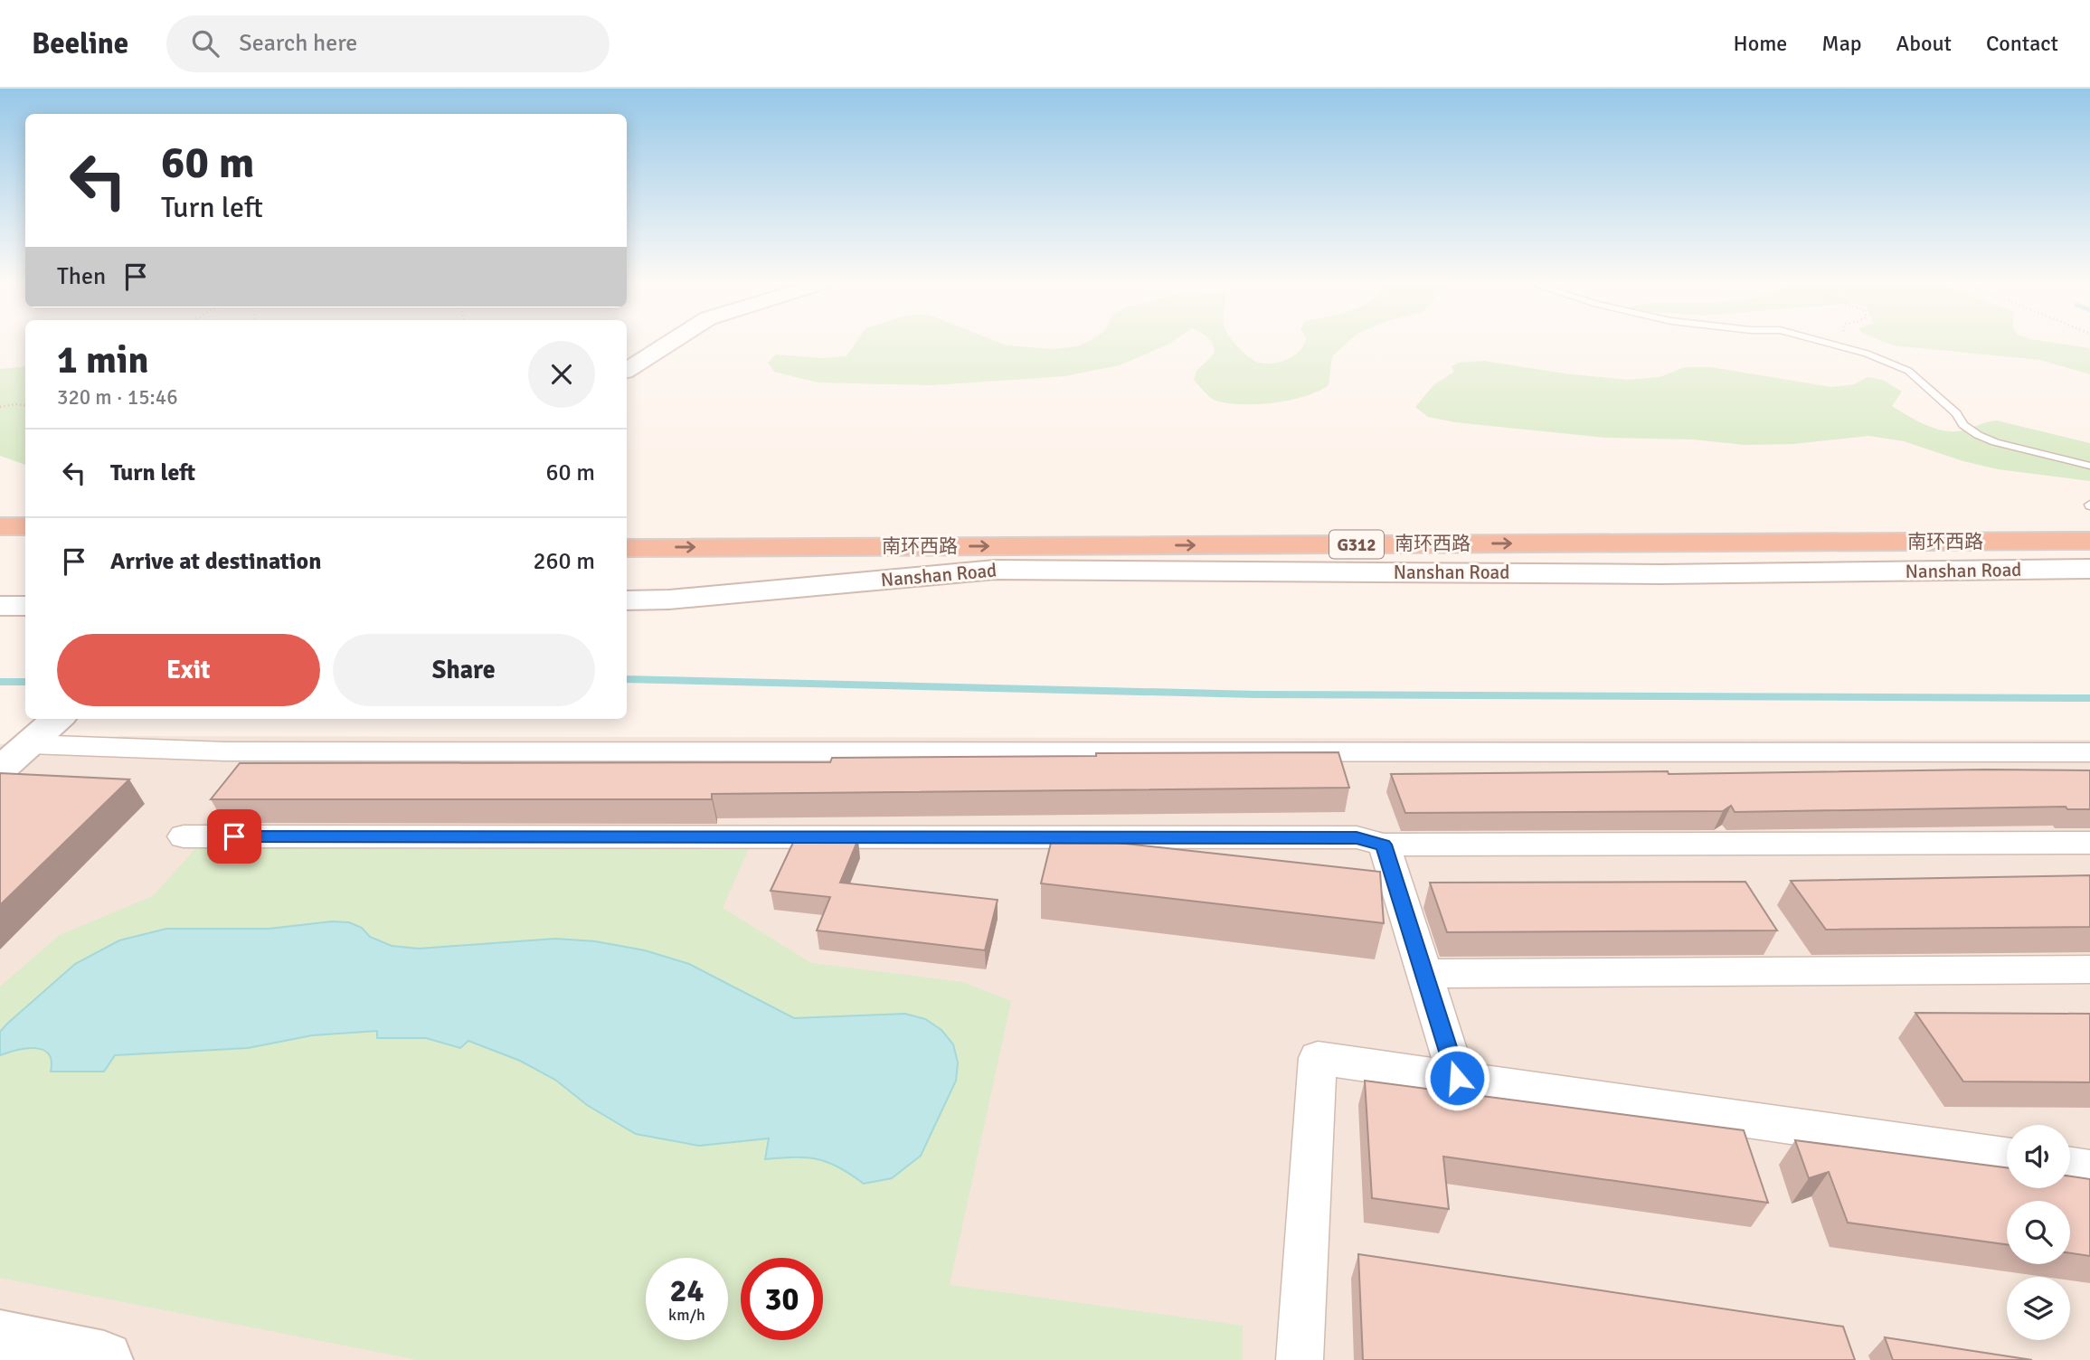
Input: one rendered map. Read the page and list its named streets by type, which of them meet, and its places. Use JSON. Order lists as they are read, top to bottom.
{
  "streets": {
    "highway": ["南环西路", "G312"],
    "street": ["Nanshan Road"]
  },
  "page": {
    "header": "Beeline",
    "search": "Search here",
    "nav": [
      "Home",
      "Map",
      "About",
      "Contact"
    ],
    "turn": ["60 m", "Turn left"],
    "then": "Then",
    "heading": ["1 min", "320 m · 15:46"],
    "list": [
      {
        "name": "Turn left",
        "value": "60 m"
      },
      {
        "name": "Arrive at destination",
        "value": "260 m"
      }
    ],
    "buttons": ["Exit", "Share"],
    "speed": "24 km/h",
    "limit": "30"
  }
}
